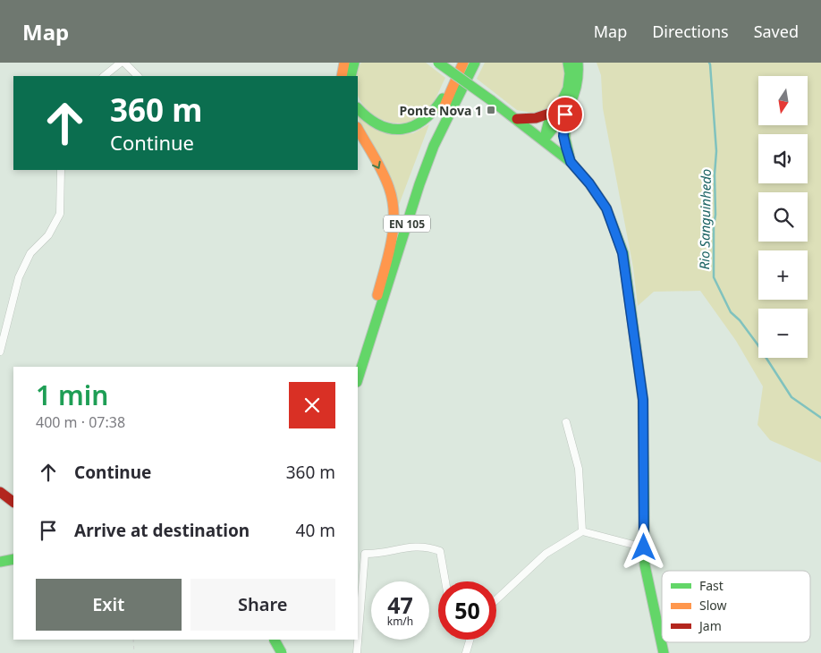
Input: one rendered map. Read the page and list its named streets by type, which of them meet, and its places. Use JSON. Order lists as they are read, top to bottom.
{
  "streets": {
    "main road": ["EN 105"]
  },
  "water": ["Rio Sanguinhedo"],
  "places": {
    "transit": ["Ponte Nova 1"]
  },
  "legend": ["Fast", "Slow", "Jam"],
  "north": "bottom",
  "page": {
    "header": "Map",
    "nav": ["Map", "Directions", "Saved"],
    "map_buttons": ["+", "−"],
    "turn": ["360 m", "Continue"],
    "heading": ["1 min", "400 m · 07:38"],
    "list": [
      {
        "name": "Continue",
        "value": "360 m"
      },
      {
        "name": "Arrive at destination",
        "value": "40 m"
      }
    ],
    "buttons": ["Exit", "Share"],
    "speed": "47 km/h",
    "limit": "50"
  }
}
